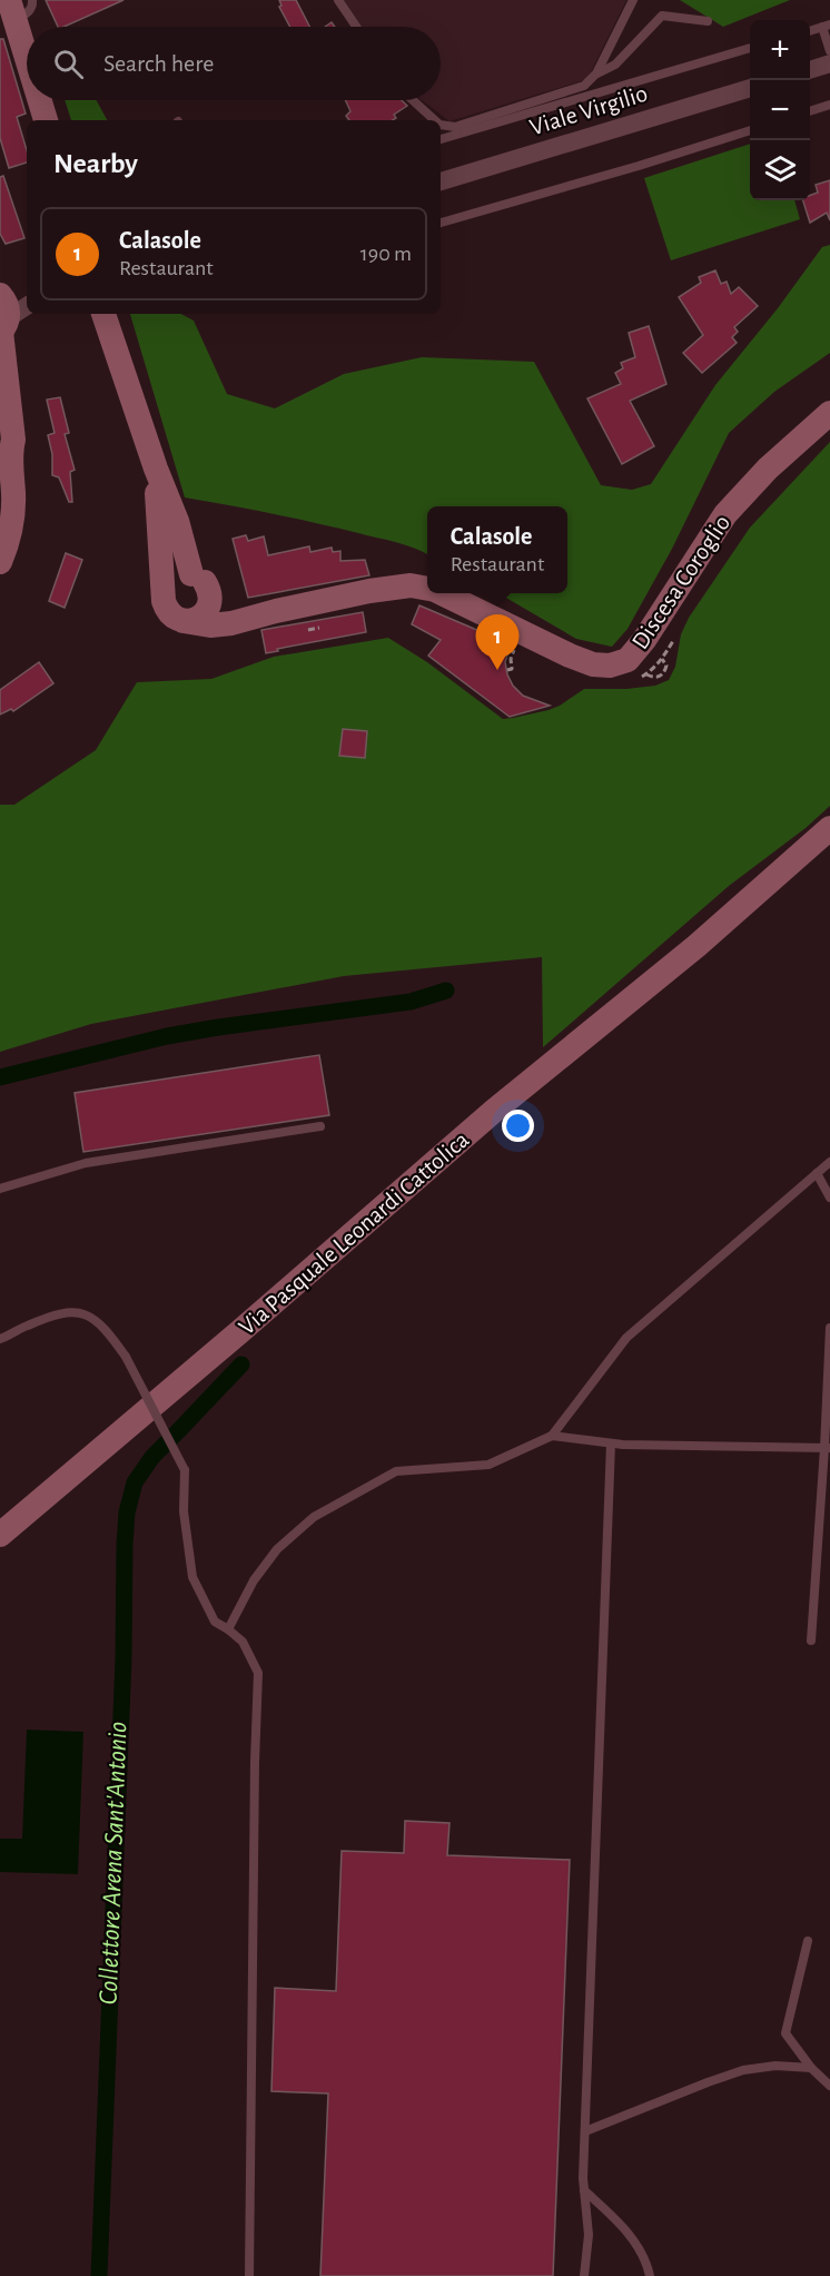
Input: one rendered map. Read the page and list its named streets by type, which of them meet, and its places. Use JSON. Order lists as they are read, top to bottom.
{
  "streets": {
    "street": ["Viale Virgilio", "Discesa Coroglio", "Via Pasquale Leonardi Cattolica"]
  },
  "water": ["Collettore Arena Sant'Antonio"],
  "page": {
    "map_buttons": ["+", "−"],
    "search": "Search here",
    "heading": "Nearby",
    "list": [
      {
        "mark": "1",
        "name": "Calasole",
        "note": "Restaurant",
        "value": "190 m"
      }
    ],
    "popup": ["Calasole", "Restaurant"],
    "pins": "1"
  }
}
